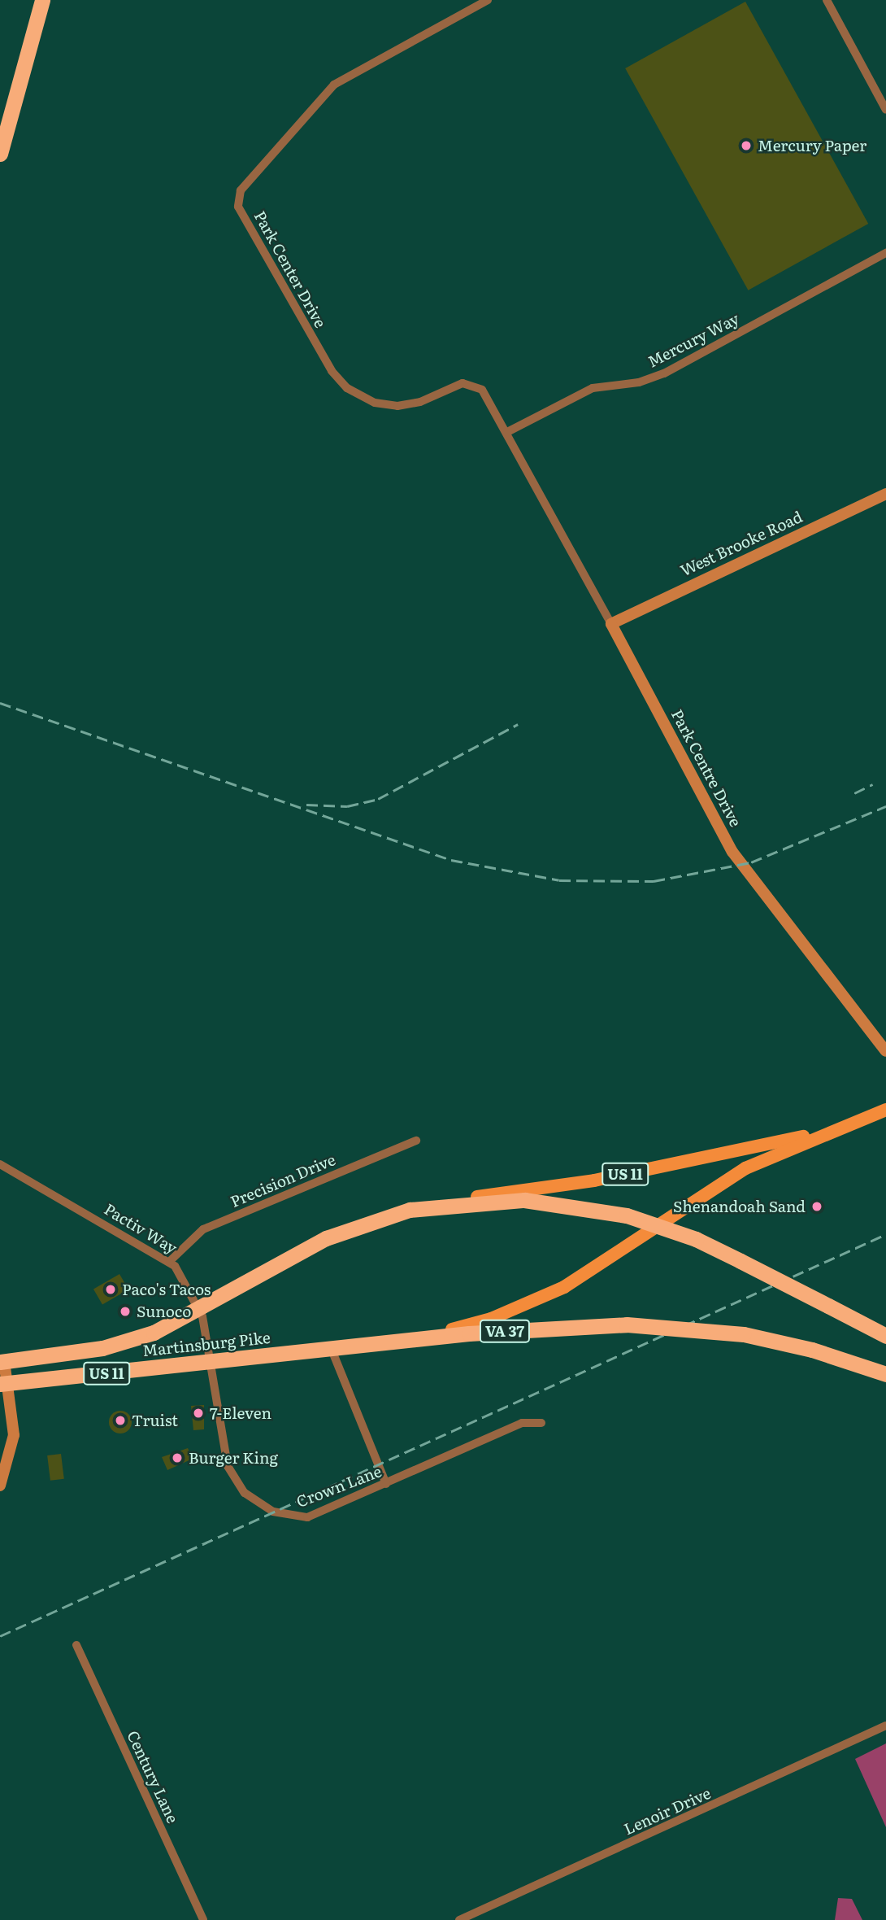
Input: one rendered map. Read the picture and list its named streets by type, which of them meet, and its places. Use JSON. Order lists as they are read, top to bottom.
{
  "streets": {
    "highway": ["US 11", "VA 37", "Martinsburg Pike"],
    "street": [
      "Park Center Drive",
      "Mercury Way",
      "West Brooke Road",
      "Park Centre Drive",
      "Precision Drive",
      "Pactiv Way",
      "Crown Lane",
      "Century Lane",
      "Lenoir Drive"
    ]
  },
  "crossings": [
    ["Park Center Drive", "Mercury Way"],
    ["Park Center Drive", "Park Centre Drive"],
    ["West Brooke Road", "Park Centre Drive"],
    ["US 11", "VA 37"],
    ["US 11", "Martinsburg Pike"],
    ["Precision Drive", "Pactiv Way"],
    ["Pactiv Way", "Martinsburg Pike"],
    ["Pactiv Way", "Crown Lane"],
    ["VA 37", "Martinsburg Pike"],
    ["Martinsburg Pike", "Crown Lane"]
  ],
  "places": [
    "Mercury Paper",
    "Shenandoah Sand",
    "Paco's Tacos",
    "Sunoco",
    "7-Eleven",
    "Truist",
    "Burger King"
  ]
}
